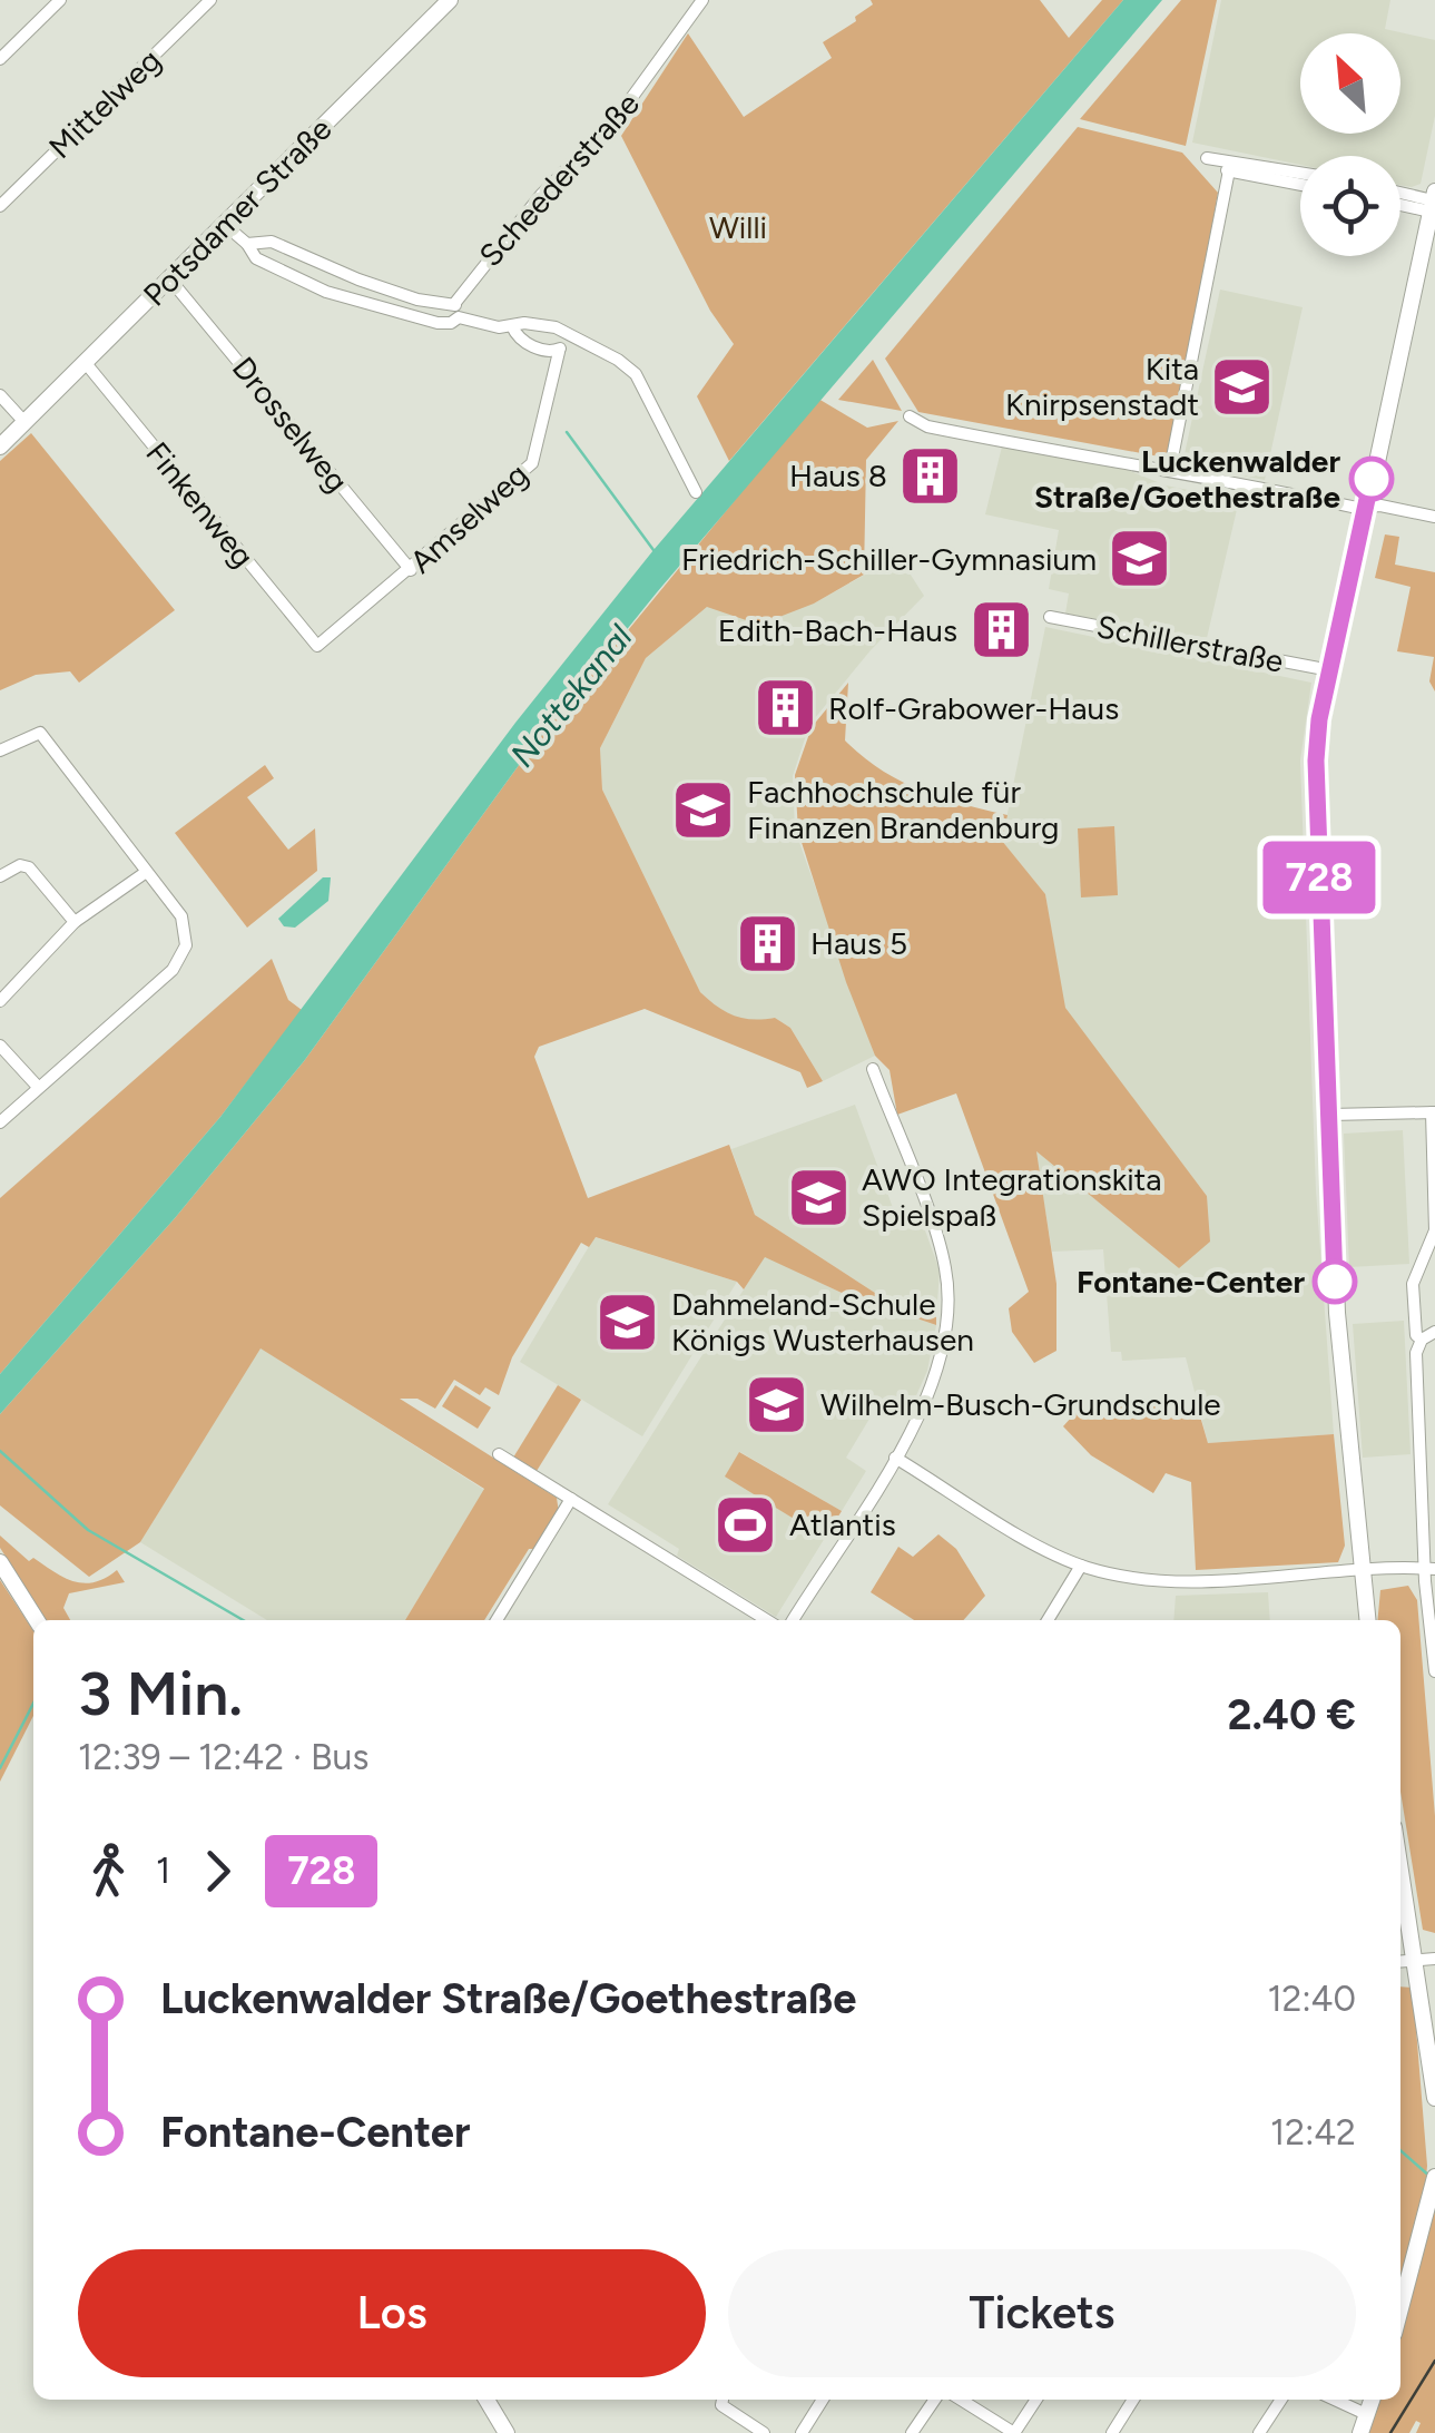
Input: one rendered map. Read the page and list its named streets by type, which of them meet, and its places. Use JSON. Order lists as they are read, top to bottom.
{
  "streets": {
    "main road": ["Potsdamer Straße"],
    "street": [
      "Mittelweg",
      "Scheederstraße",
      "Drosselweg",
      "Finkenweg",
      "Amselweg",
      "Schillerstraße"
    ]
  },
  "crossings": [
    ["Potsdamer Straße", "Drosselweg"],
    ["Potsdamer Straße", "Finkenweg"],
    ["Drosselweg", "Amselweg"],
    ["Finkenweg", "Amselweg"]
  ],
  "water": ["Nottekanal"],
  "parks": ["Willi"],
  "places": {
    "school or university": [
      "Kita Knirpsenstadt",
      "Friedrich-Schiller-Gymnasium",
      "Fachhochschule für Finanzen Brandenburg",
      "AWO Integrationskita Spielspaß",
      "Dahmeland-Schule Königs Wusterhausen",
      "Wilhelm-Busch-Grundschule"
    ],
    "building": [
      "Haus 8",
      "Edith-Bach-Haus",
      "Rolf-Grabower-Haus",
      "Haus 5"
    ],
    "other": ["Luckenwalder Straße/Goethestraße", "Fontane-Center"],
    "sports": ["Atlantis"]
  },
  "lines": ["bus line 728"],
  "north": "top left",
  "page": {
    "on_map": "728",
    "heading": ["3 Min.", "12:39 – 12:42 · Bus", "2.40 €"],
    "legs": ["1", "728"],
    "list": [
      {
        "name": "Luckenwalder Straße/Goethestraße",
        "value": "12:40"
      },
      {
        "name": "Fontane-Center",
        "value": "12:42"
      }
    ],
    "buttons": ["Los", "Tickets"]
  }
}
